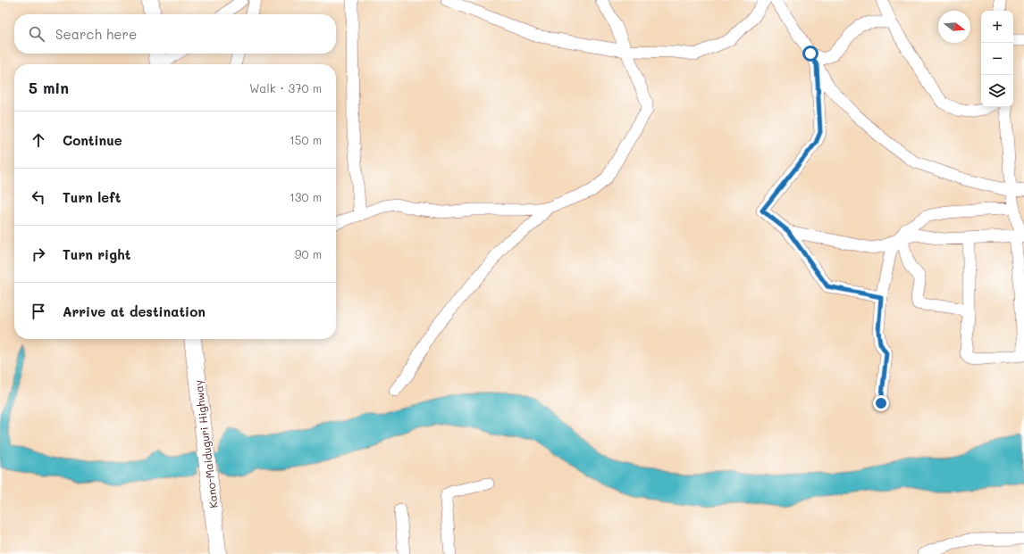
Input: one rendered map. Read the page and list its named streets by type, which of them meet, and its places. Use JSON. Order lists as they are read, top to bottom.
{
  "streets": {
    "highway": ["Kano-Maiduguri Highway"]
  },
  "north": "right",
  "page": {
    "map_buttons": ["+", "−"],
    "search": "Search here",
    "heading": ["5 min", "Walk · 370 m"],
    "list": [
      ["Continue", "150 m"],
      ["Turn left", "130 m"],
      ["Turn right", "90 m"],
      "Arrive at destination"
    ]
  }
}
